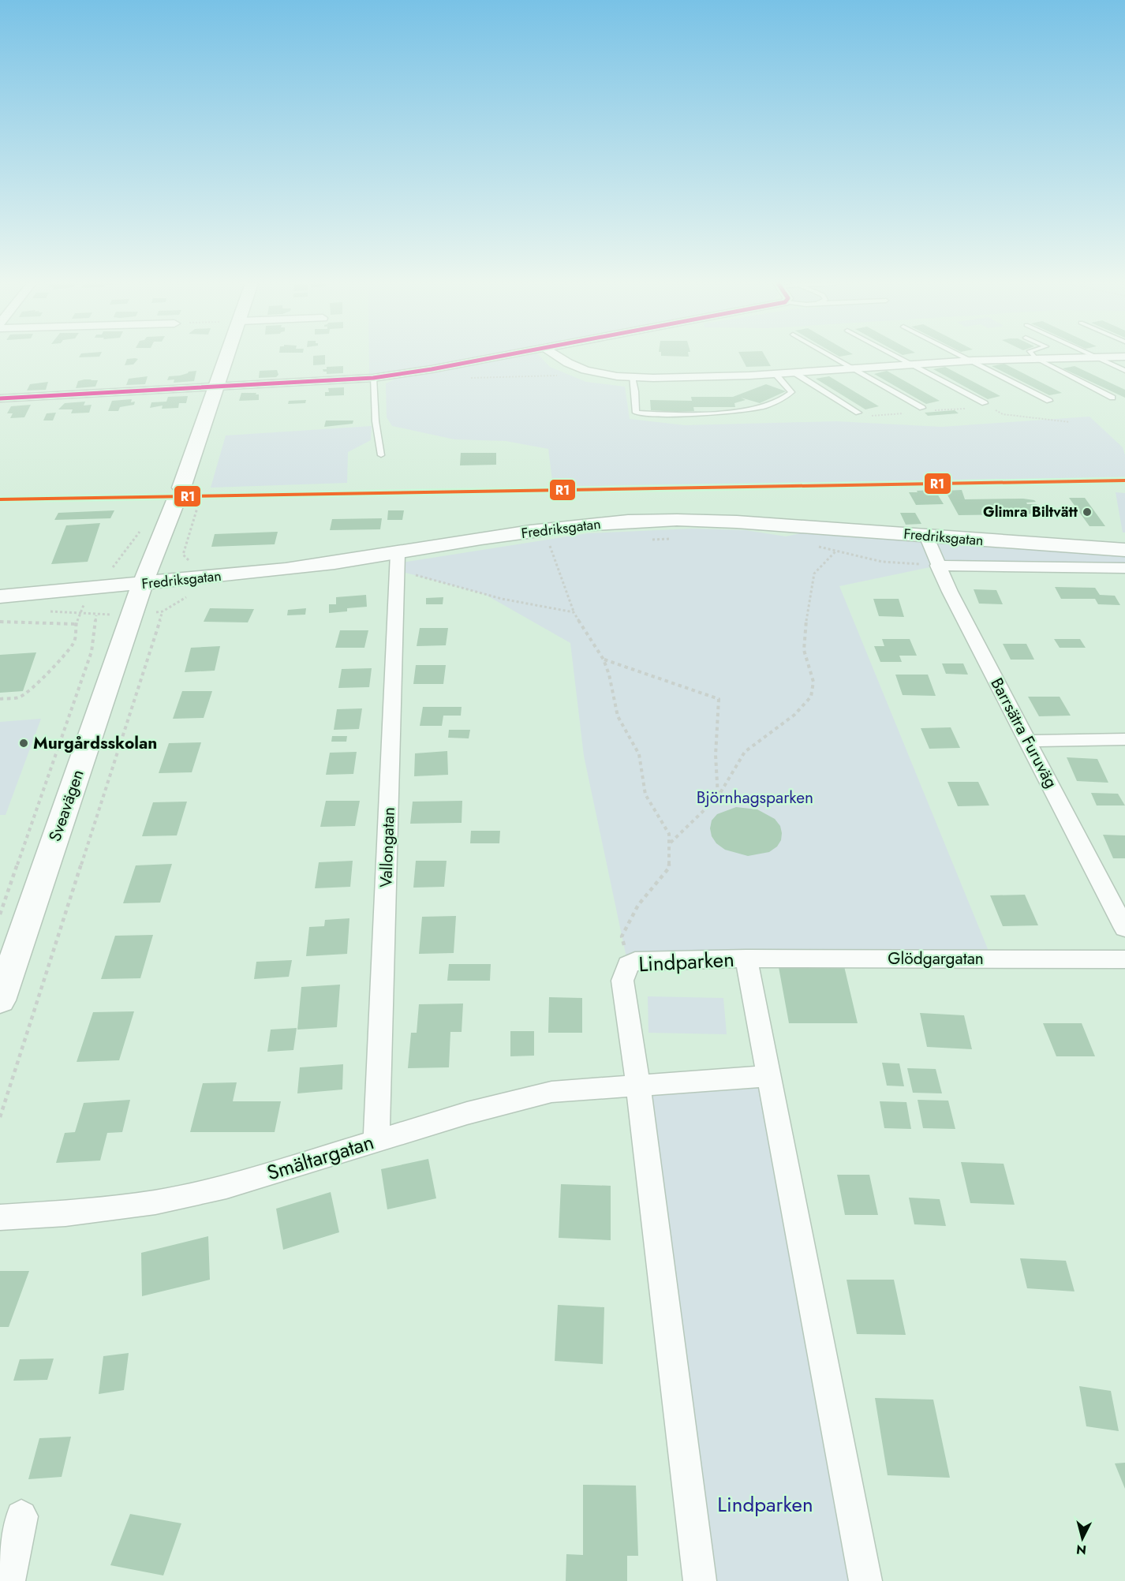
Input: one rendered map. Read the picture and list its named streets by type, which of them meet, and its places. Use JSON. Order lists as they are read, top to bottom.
{
  "streets": {
    "main road": ["Fredriksgatan", "Sveavägen"],
    "street": [
      "Barrsätra Furuväg",
      "Vallongatan",
      "Glödgargatan",
      "Lindparken",
      "Smältargatan"
    ]
  },
  "crossings": [
    ["Fredriksgatan", "Barrsätra Furuväg"],
    ["Fredriksgatan", "Sveavägen"],
    ["Fredriksgatan", "Vallongatan"],
    ["Vallongatan", "Smältargatan"],
    ["Glödgargatan", "Lindparken"],
    ["Lindparken", "Smältargatan"]
  ],
  "parks": ["Björnhagsparken", "Lindparken"],
  "places": ["Glimra Biltvätt", "Murgårdsskolan"],
  "lines": ["transit line R1"],
  "north": "bottom"
}
